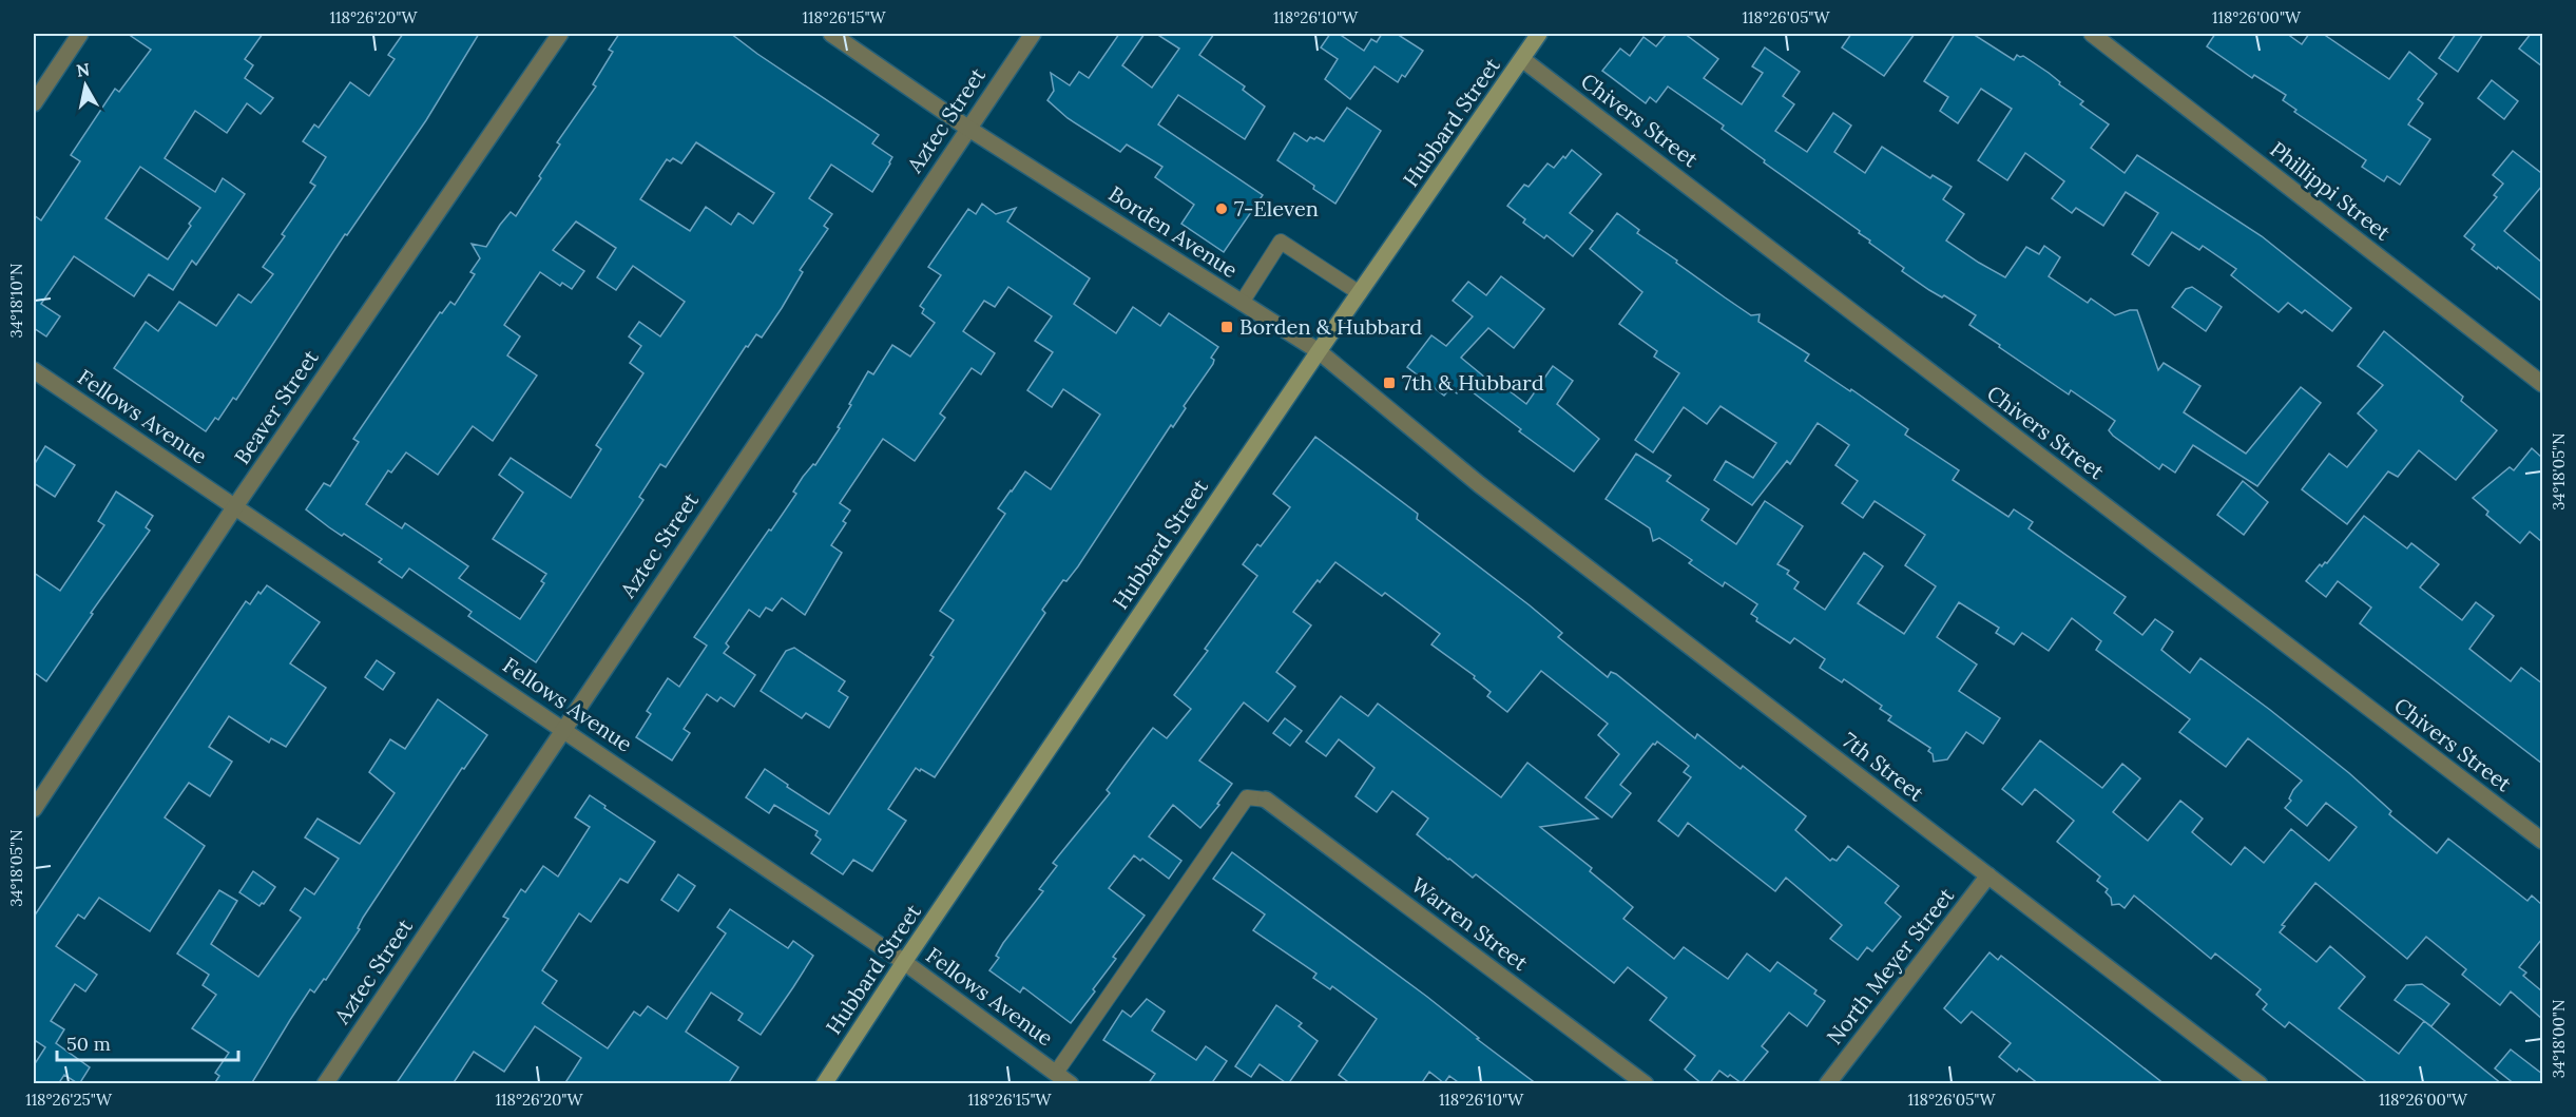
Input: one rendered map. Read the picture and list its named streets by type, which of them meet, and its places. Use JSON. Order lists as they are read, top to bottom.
{
  "streets": {
    "main road": ["Hubbard Street"],
    "street": [
      "Aztec Street",
      "Chivers Street",
      "Phillippi Street",
      "Borden Avenue",
      "Beaver Street",
      "Fellows Avenue",
      "7th Street",
      "Warren Street",
      "North Meyer Street"
    ]
  },
  "crossings": [
    ["Aztec Street", "Borden Avenue"],
    ["Aztec Street", "Fellows Avenue"],
    ["Chivers Street", "Hubbard Street"],
    ["Hubbard Street", "Borden Avenue"],
    ["Hubbard Street", "Fellows Avenue"],
    ["Borden Avenue", "7th Street"],
    ["Beaver Street", "Fellows Avenue"],
    ["7th Street", "North Meyer Street"]
  ],
  "places": {
    "other": ["7-Eleven"],
    "transit": ["Borden & Hubbard", "7th & Hubbard"]
  },
  "scale_bar": "50 m",
  "north": "top",
  "coordinates": [
    "118°26'20\"W",
    "118°26'15\"W",
    "118°26'10\"W",
    "118°26'05\"W",
    "118°26'00\"W",
    "34°18'10\"N",
    "34°18'05\"N",
    "34°18'00\"N",
    "118°26'25\"W"
  ]
}
